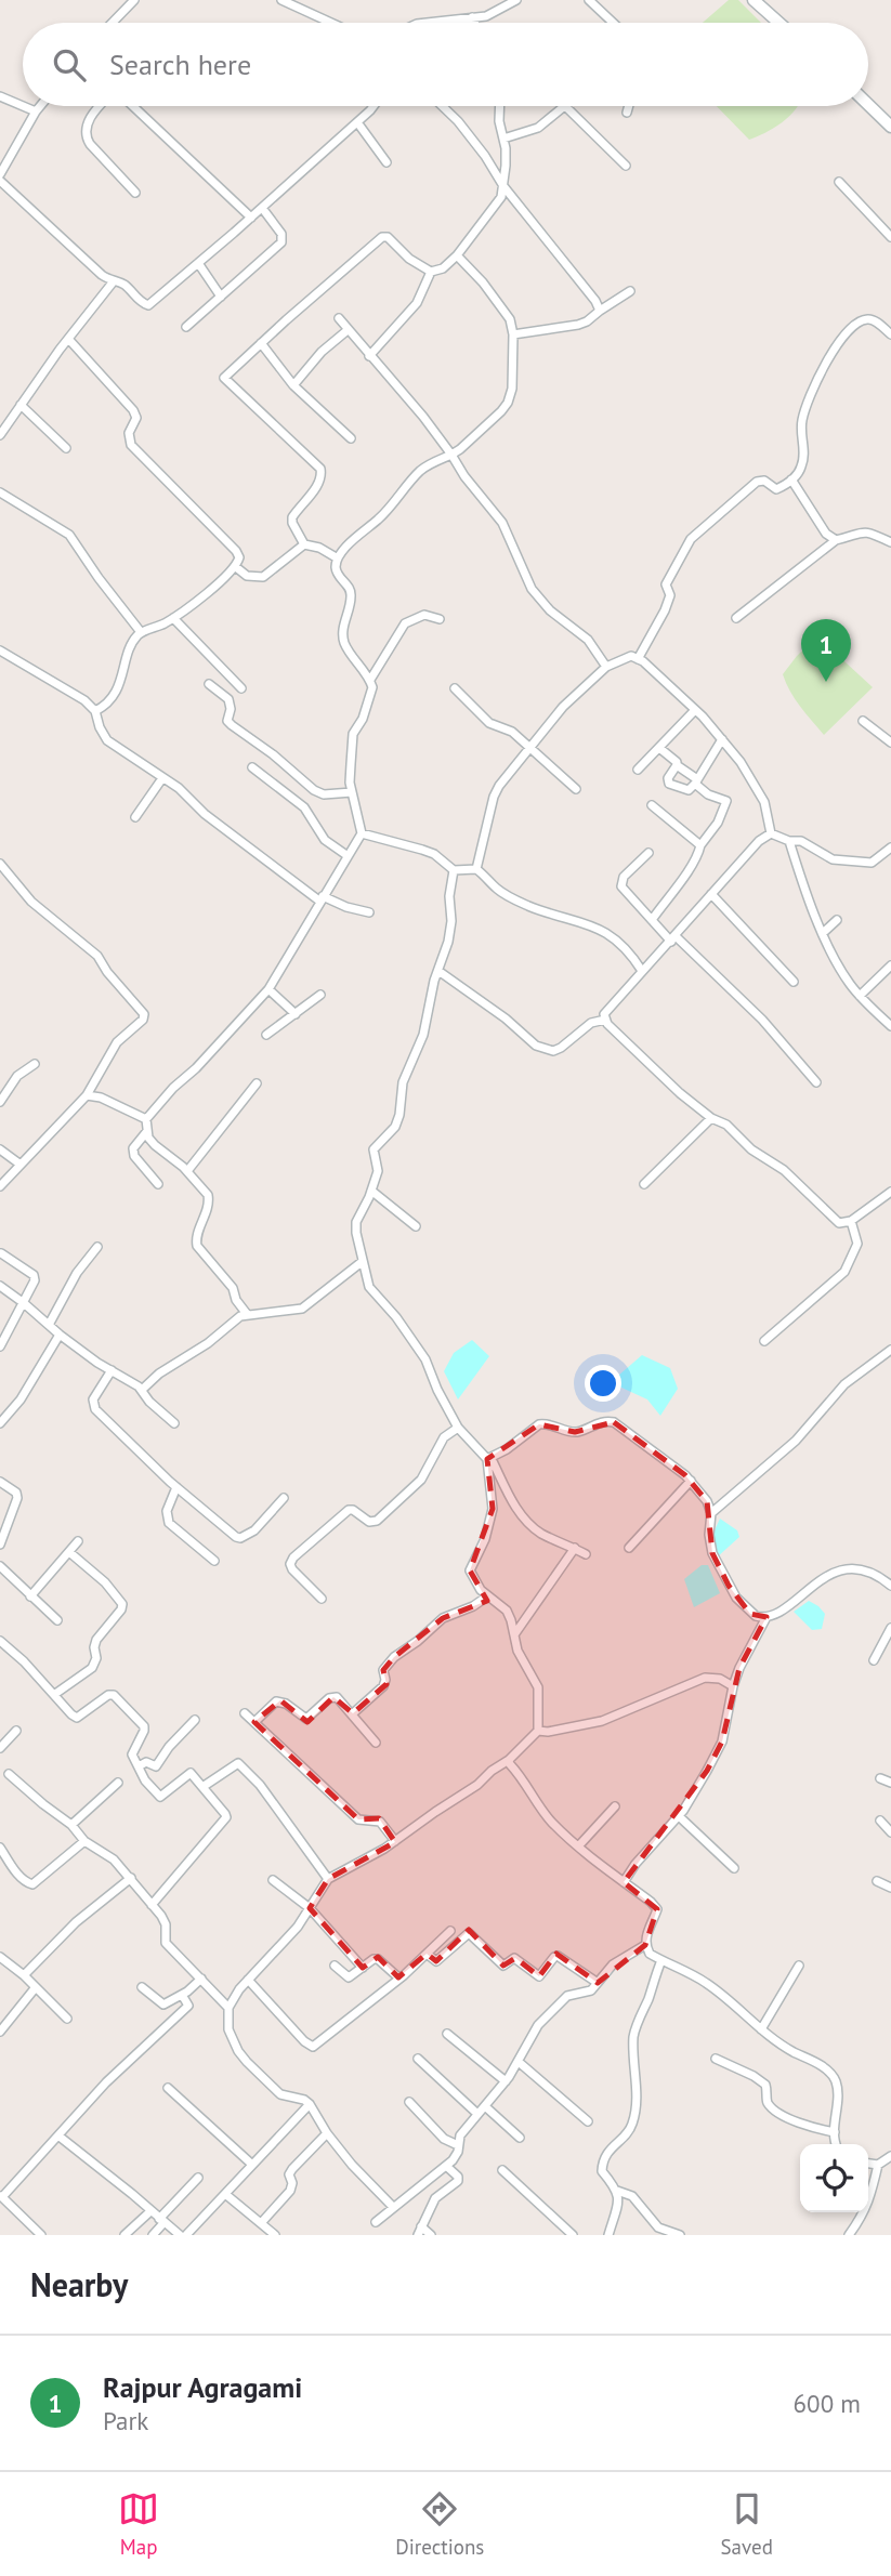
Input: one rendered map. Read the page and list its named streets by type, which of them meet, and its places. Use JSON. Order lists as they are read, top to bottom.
{
  "page": {
    "search": "Search here",
    "pins": "1",
    "heading": "Nearby",
    "list": [
      {
        "mark": "1",
        "name": "Rajpur Agragami",
        "note": "Park",
        "value": "600 m"
      }
    ],
    "nav": ["Map", "Directions", "Saved"]
  }
}
